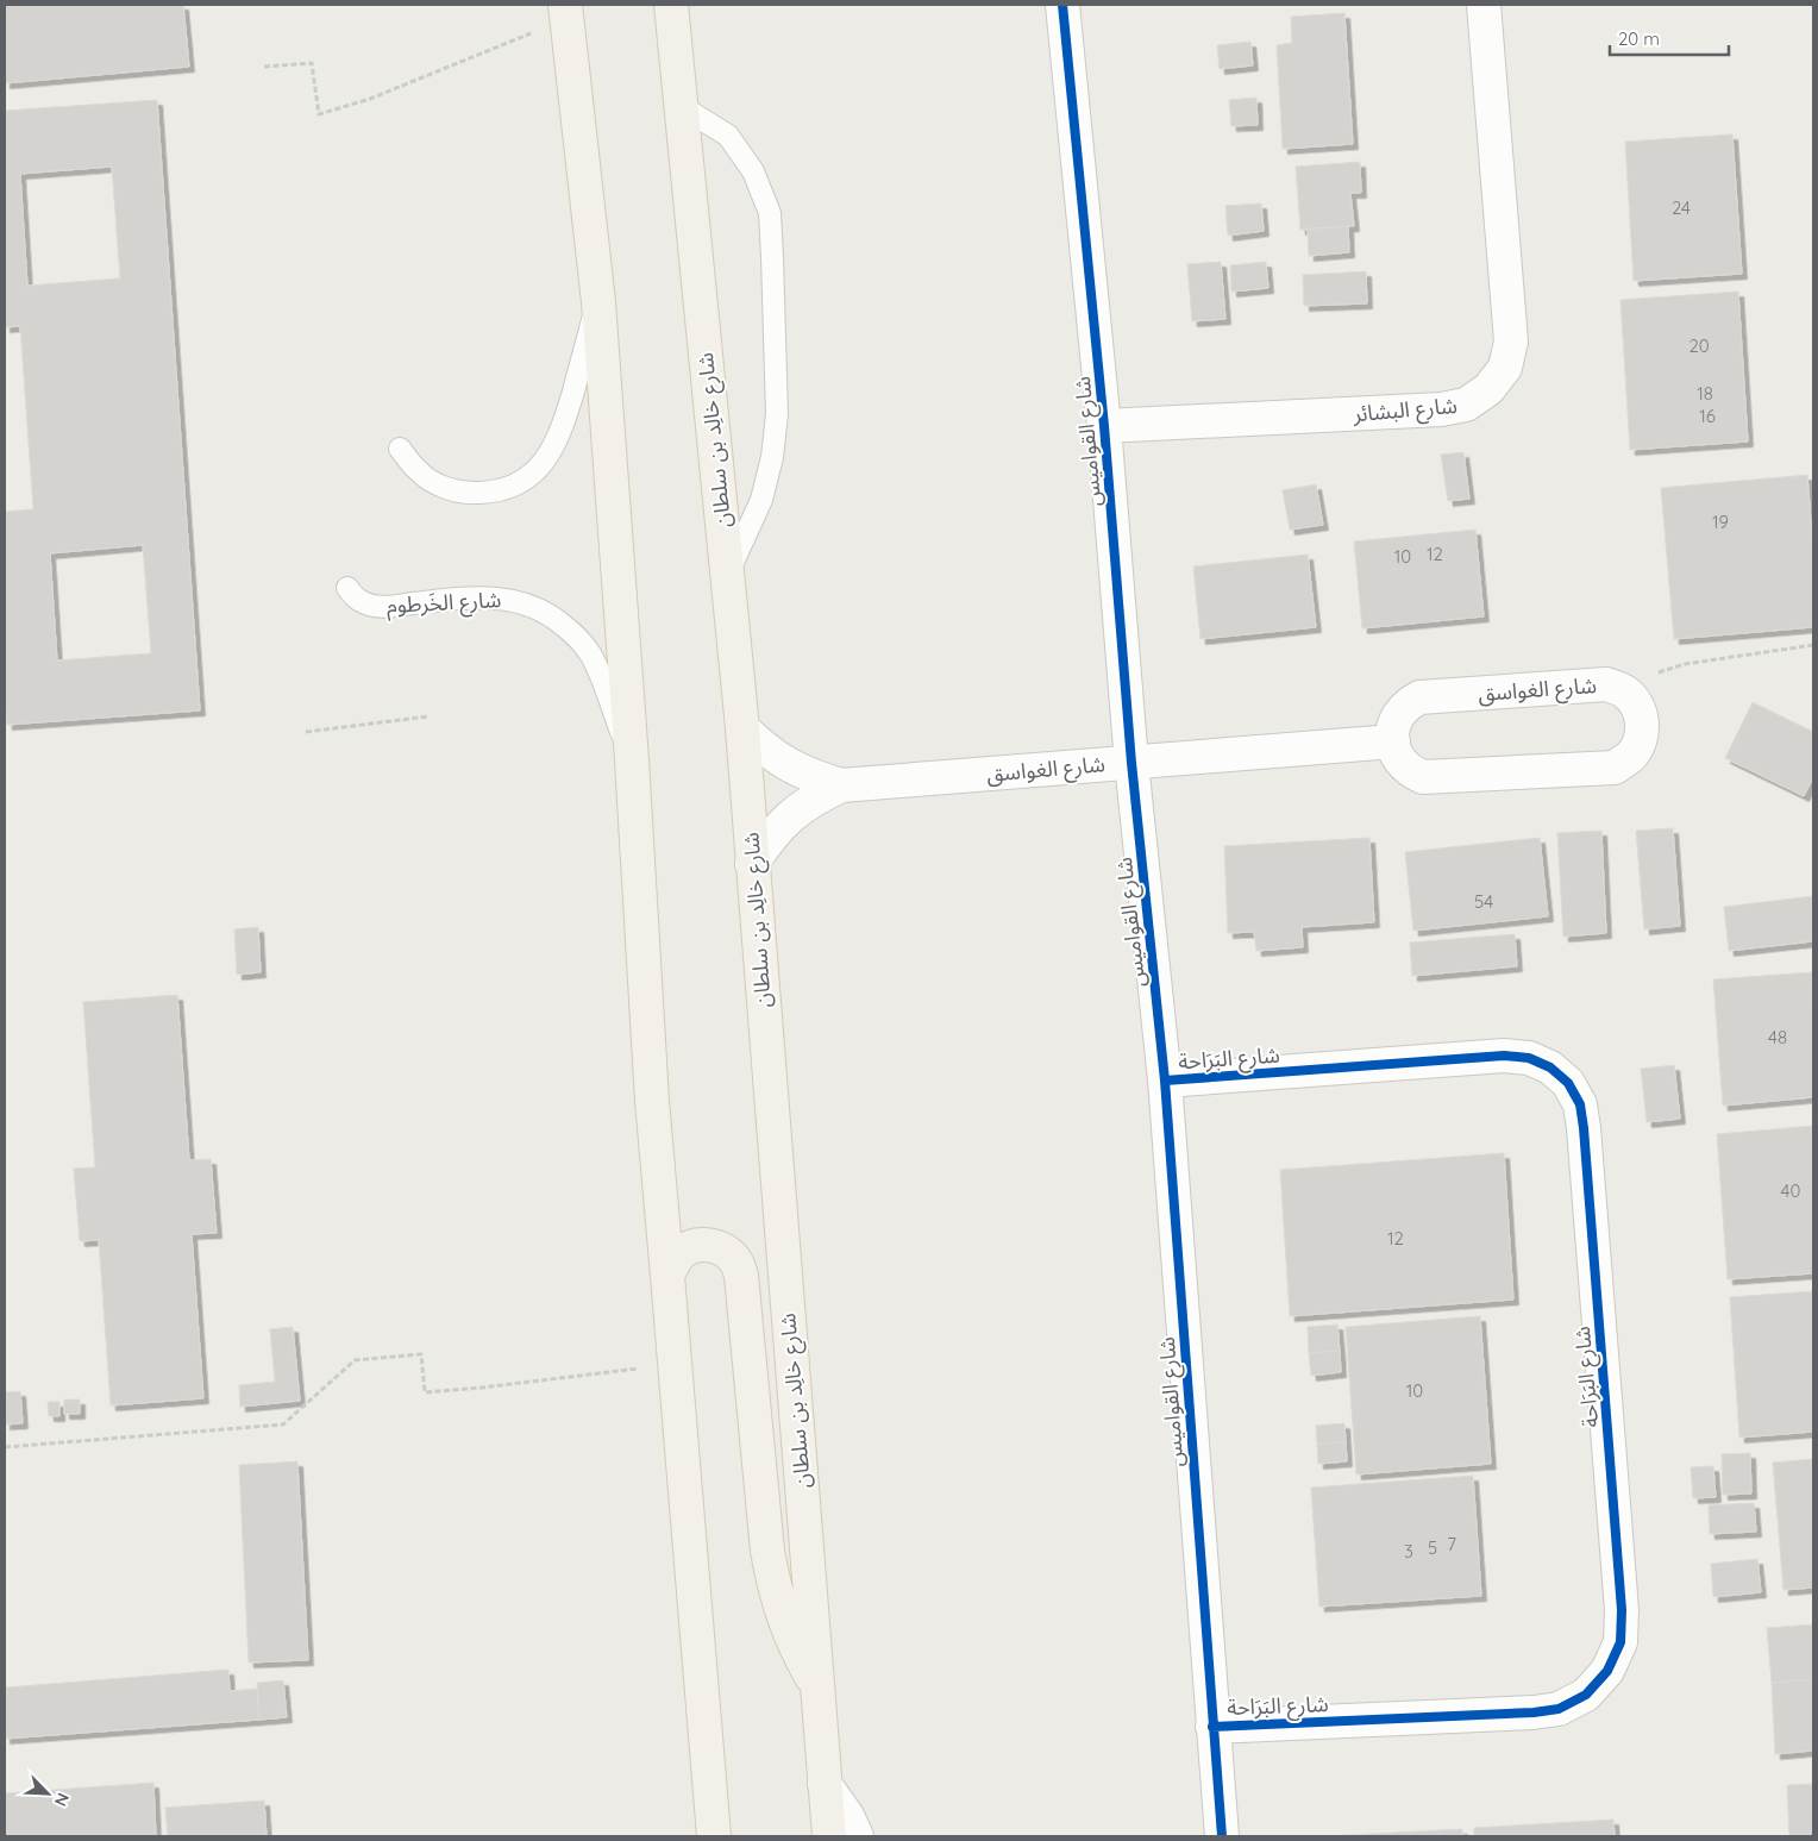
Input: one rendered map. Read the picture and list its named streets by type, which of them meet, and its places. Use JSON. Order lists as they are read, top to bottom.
{
  "streets": {
    "main road": ["شارع خالِد بن سلطان"],
    "street": [
      "شارع البشائر",
      "شارع القواميس",
      "شارع الغواسق",
      "شارع البَرَاحة"
    ],
    "lane": ["شارع الخَرطوم"]
  },
  "crossings": [
    ["شارع البشائر", "شارع القواميس"],
    ["شارع خالِد بن سلطان", "شارع الغواسق"],
    ["شارع القواميس", "شارع الغواسق"],
    ["شارع القواميس", "شارع البَرَاحة"]
  ],
  "house_numbers": [
    "24",
    "20",
    "18",
    "16",
    "19",
    "12",
    "10",
    "54",
    "48",
    "40",
    "12",
    "10",
    "7",
    "5",
    "3"
  ],
  "scale_bar": "20 m",
  "north": "bottom right"
}
